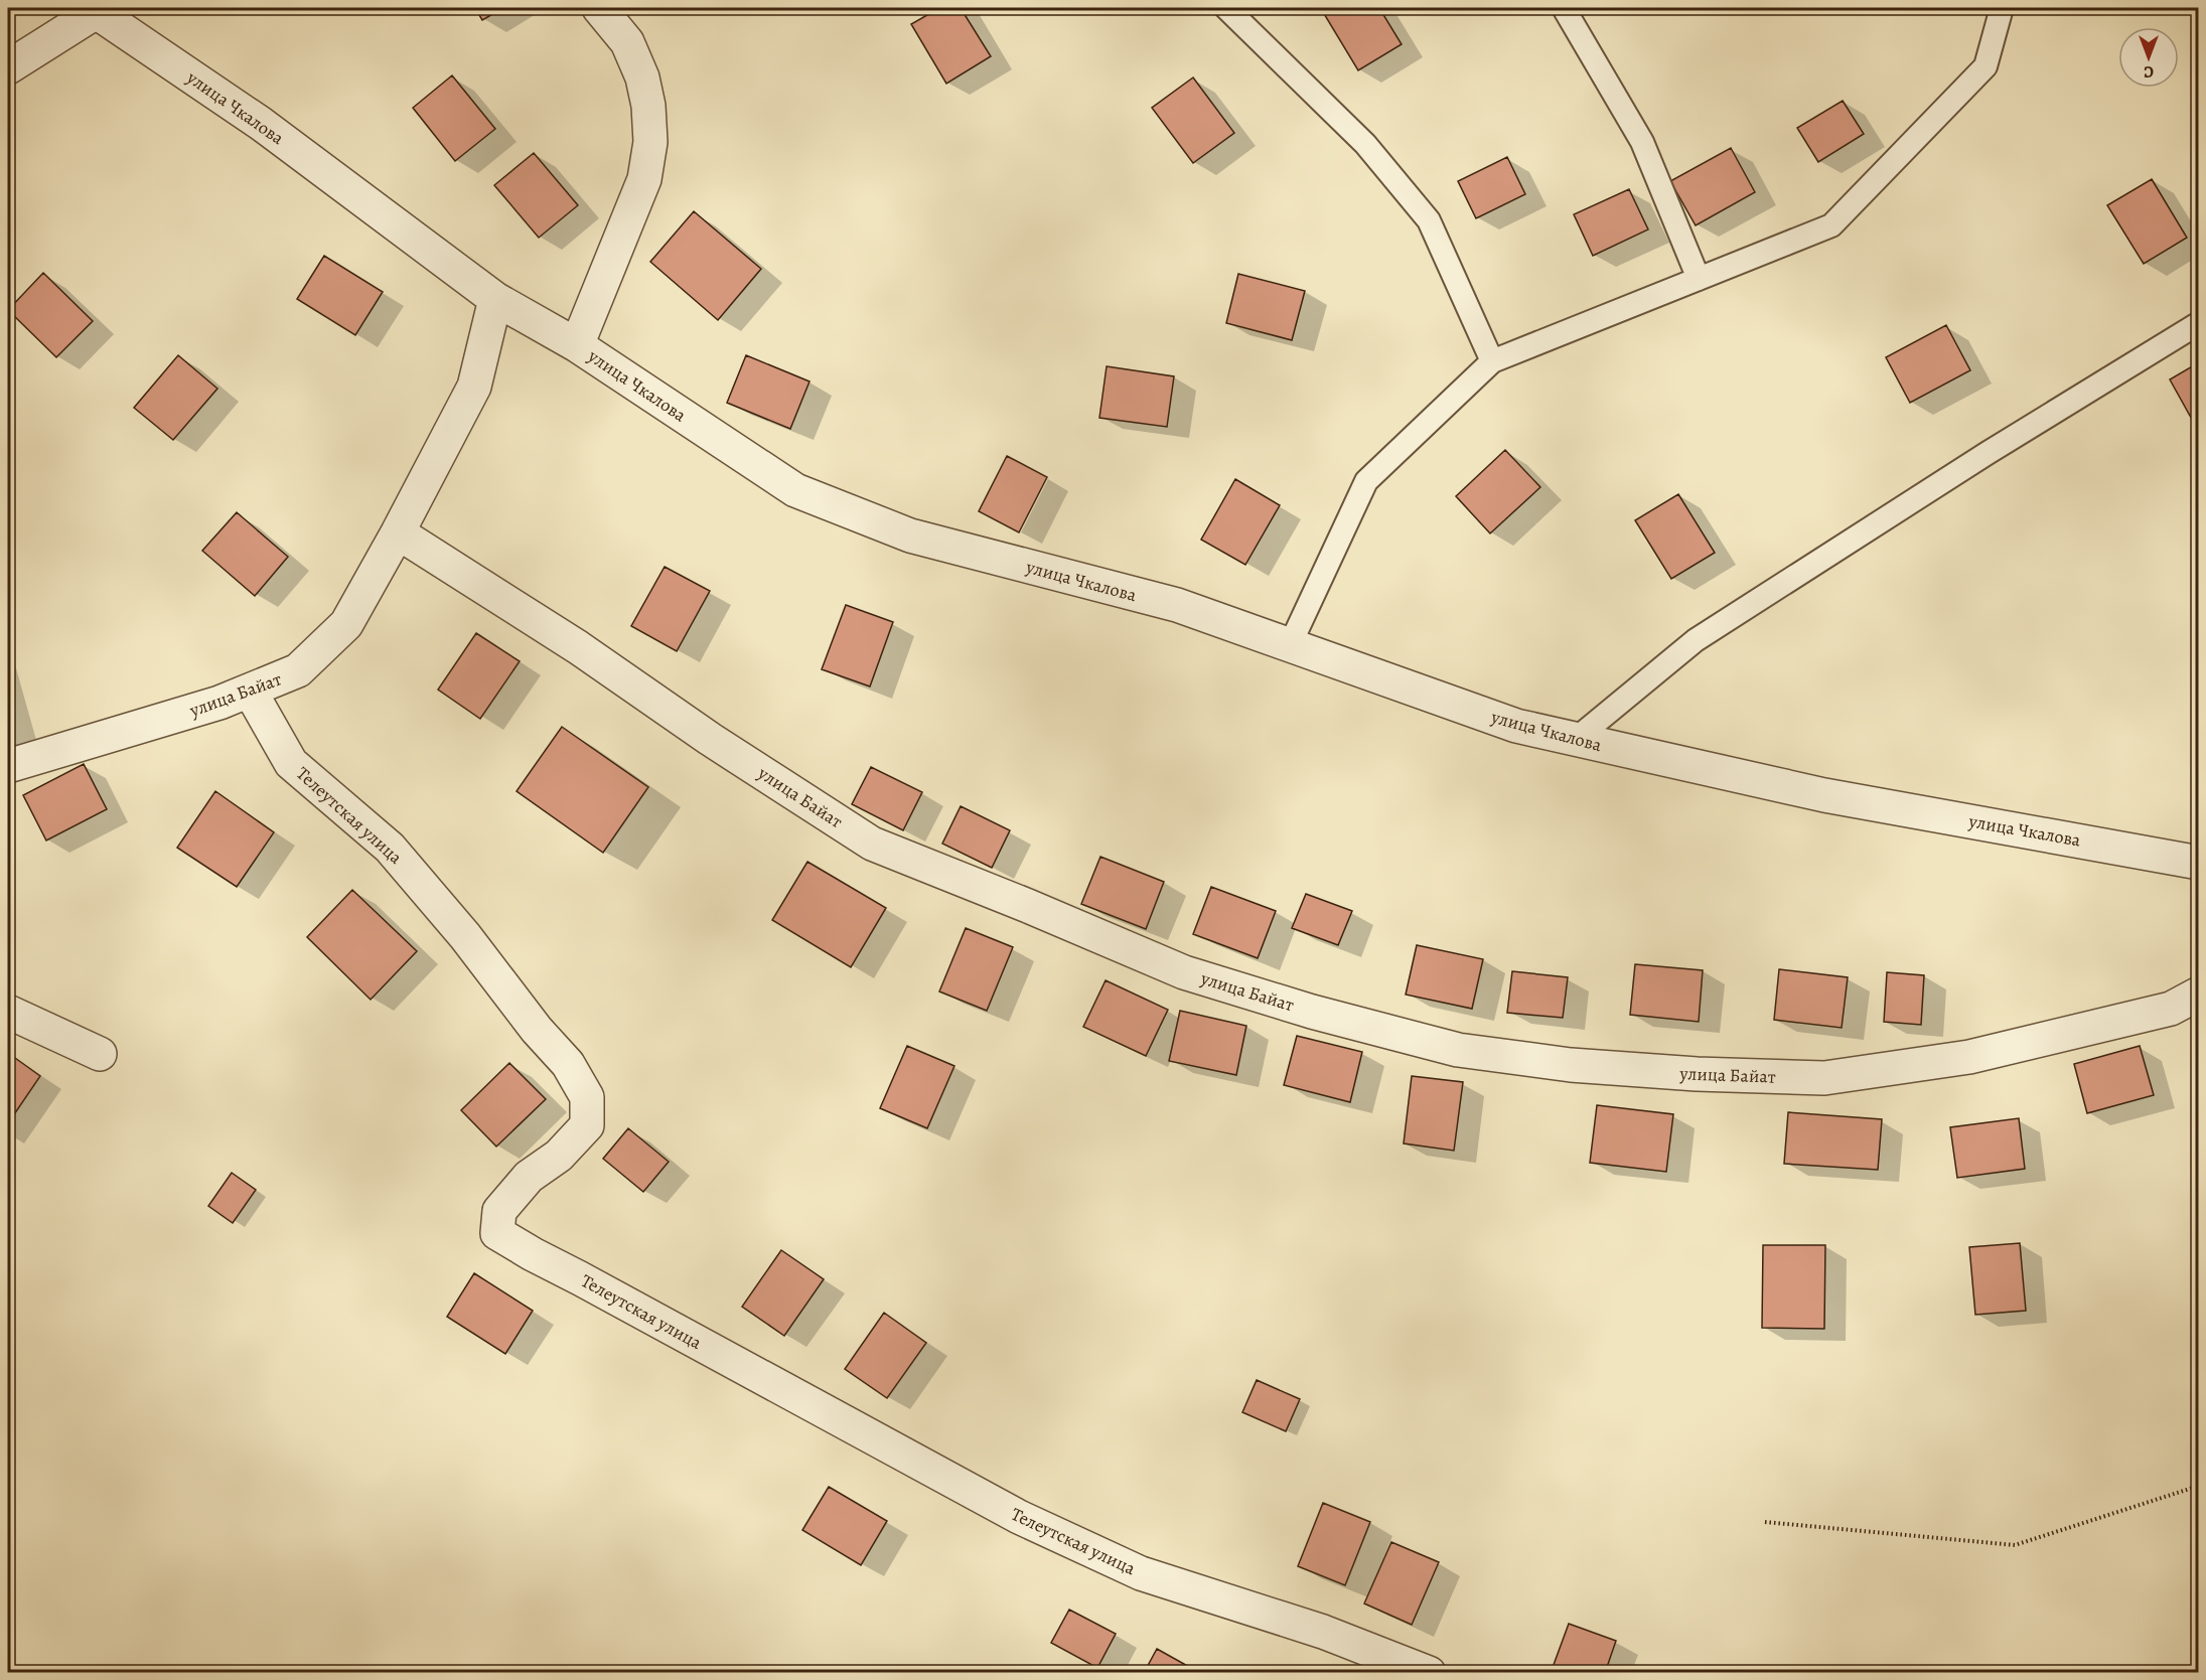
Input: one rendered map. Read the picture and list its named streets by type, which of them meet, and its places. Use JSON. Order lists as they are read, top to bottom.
{
  "streets": {
    "street": ["улица Чкалова", "улица Байат", "Телеутская улица"]
  },
  "crossings": [
    ["улица Чкалова", "улица Байат"],
    ["улица Байат", "Телеутская улица"]
  ],
  "north": "bottom"
}
